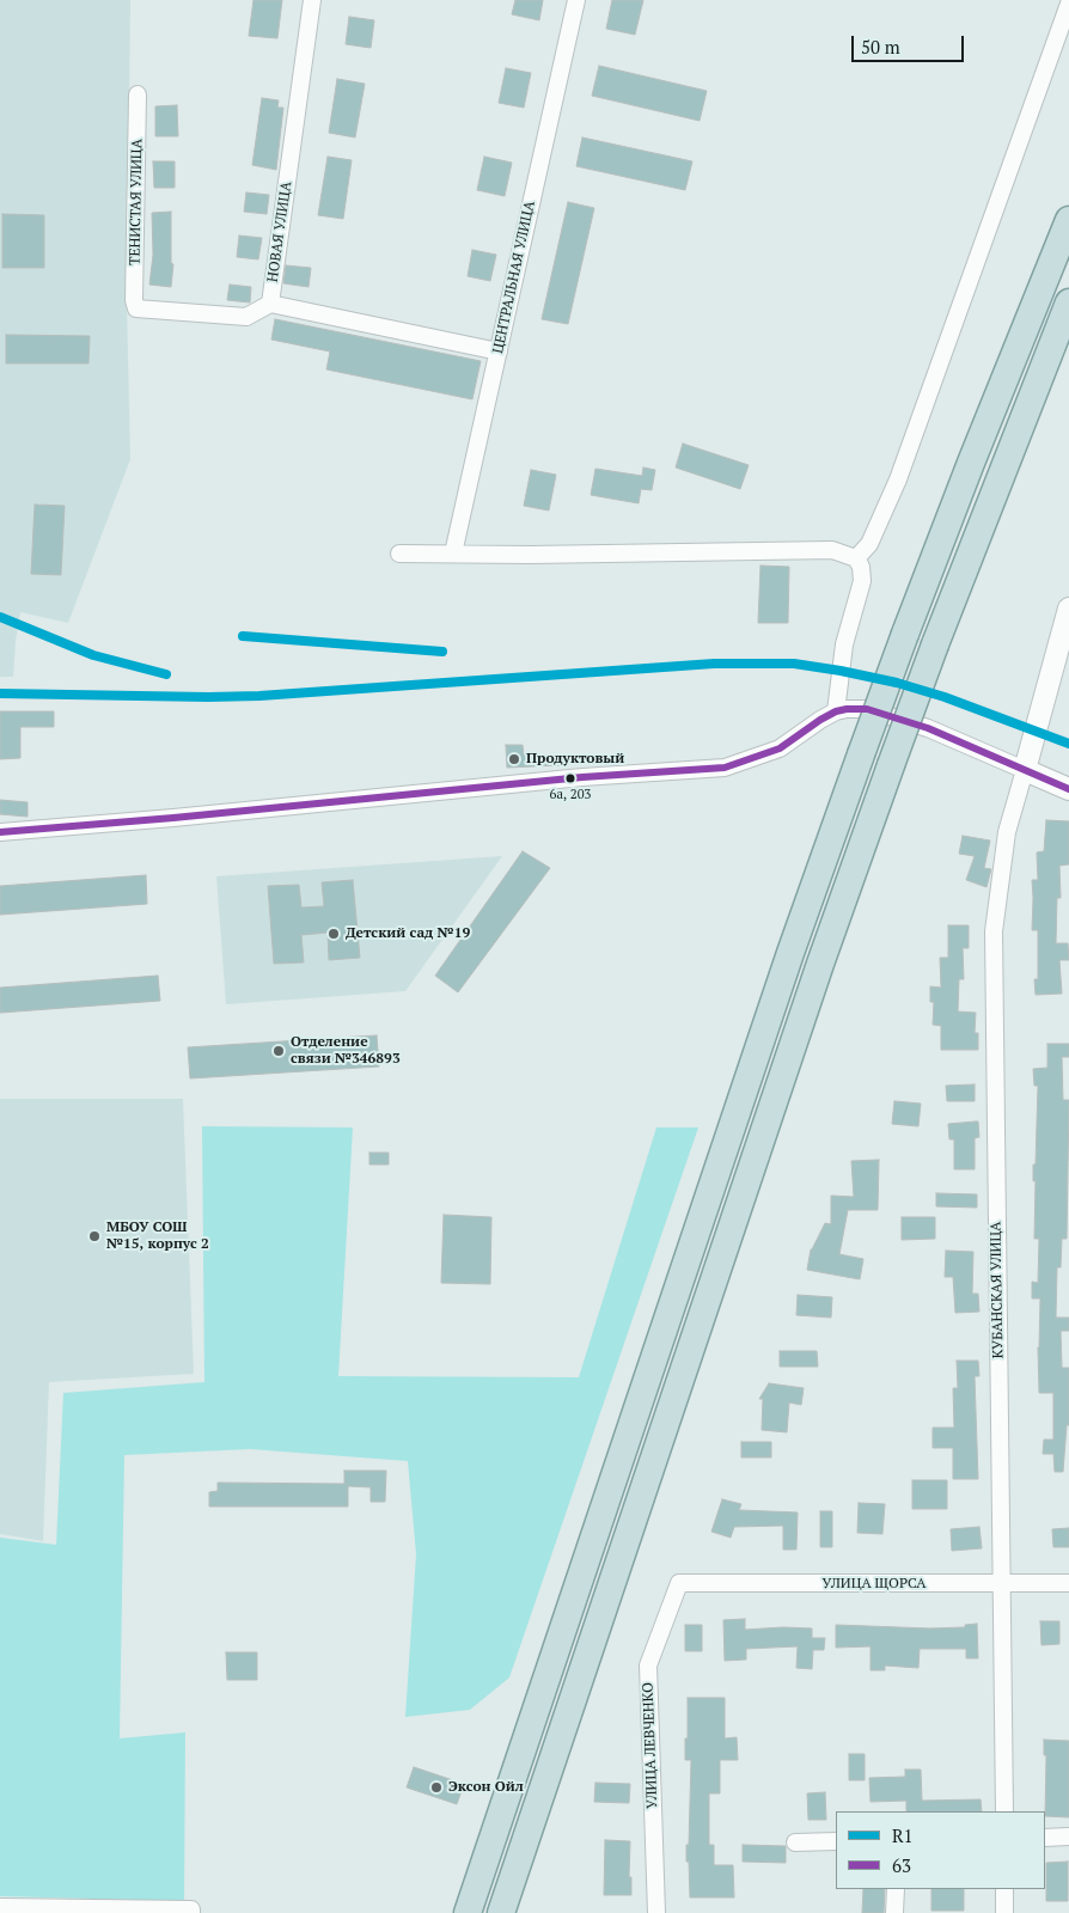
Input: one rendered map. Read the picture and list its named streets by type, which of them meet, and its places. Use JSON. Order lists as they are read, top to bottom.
{
  "streets": {
    "street": [
      "ТЕНИСТАЯ УЛИЦА",
      "НОВАЯ УЛИЦА",
      "ЦЕНТРАЛЬНАЯ УЛИЦА",
      "КУБАНСКАЯ УЛИЦА",
      "УЛИЦА ЩОРСА",
      "УЛИЦА ЛЕВЧЕНКО"
    ]
  },
  "crossings": [
    ["ТЕНИСТАЯ УЛИЦА", "НОВАЯ УЛИЦА"],
    ["НОВАЯ УЛИЦА", "ЦЕНТРАЛЬНАЯ УЛИЦА"],
    ["КУБАНСКАЯ УЛИЦА", "УЛИЦА ЩОРСА"],
    ["УЛИЦА ЩОРСА", "УЛИЦА ЛЕВЧЕНКО"]
  ],
  "places": [
    "Продуктовый",
    "6a, 203",
    "Детский сад №19",
    "Отделение связи №346893",
    "МБОУ СОШ №15, корпус 2",
    "Эксон Ойл"
  ],
  "lines": ["transit line R1", "transit line 63"],
  "legend": ["R1", "63"],
  "scale_bar": "50 m"
}
